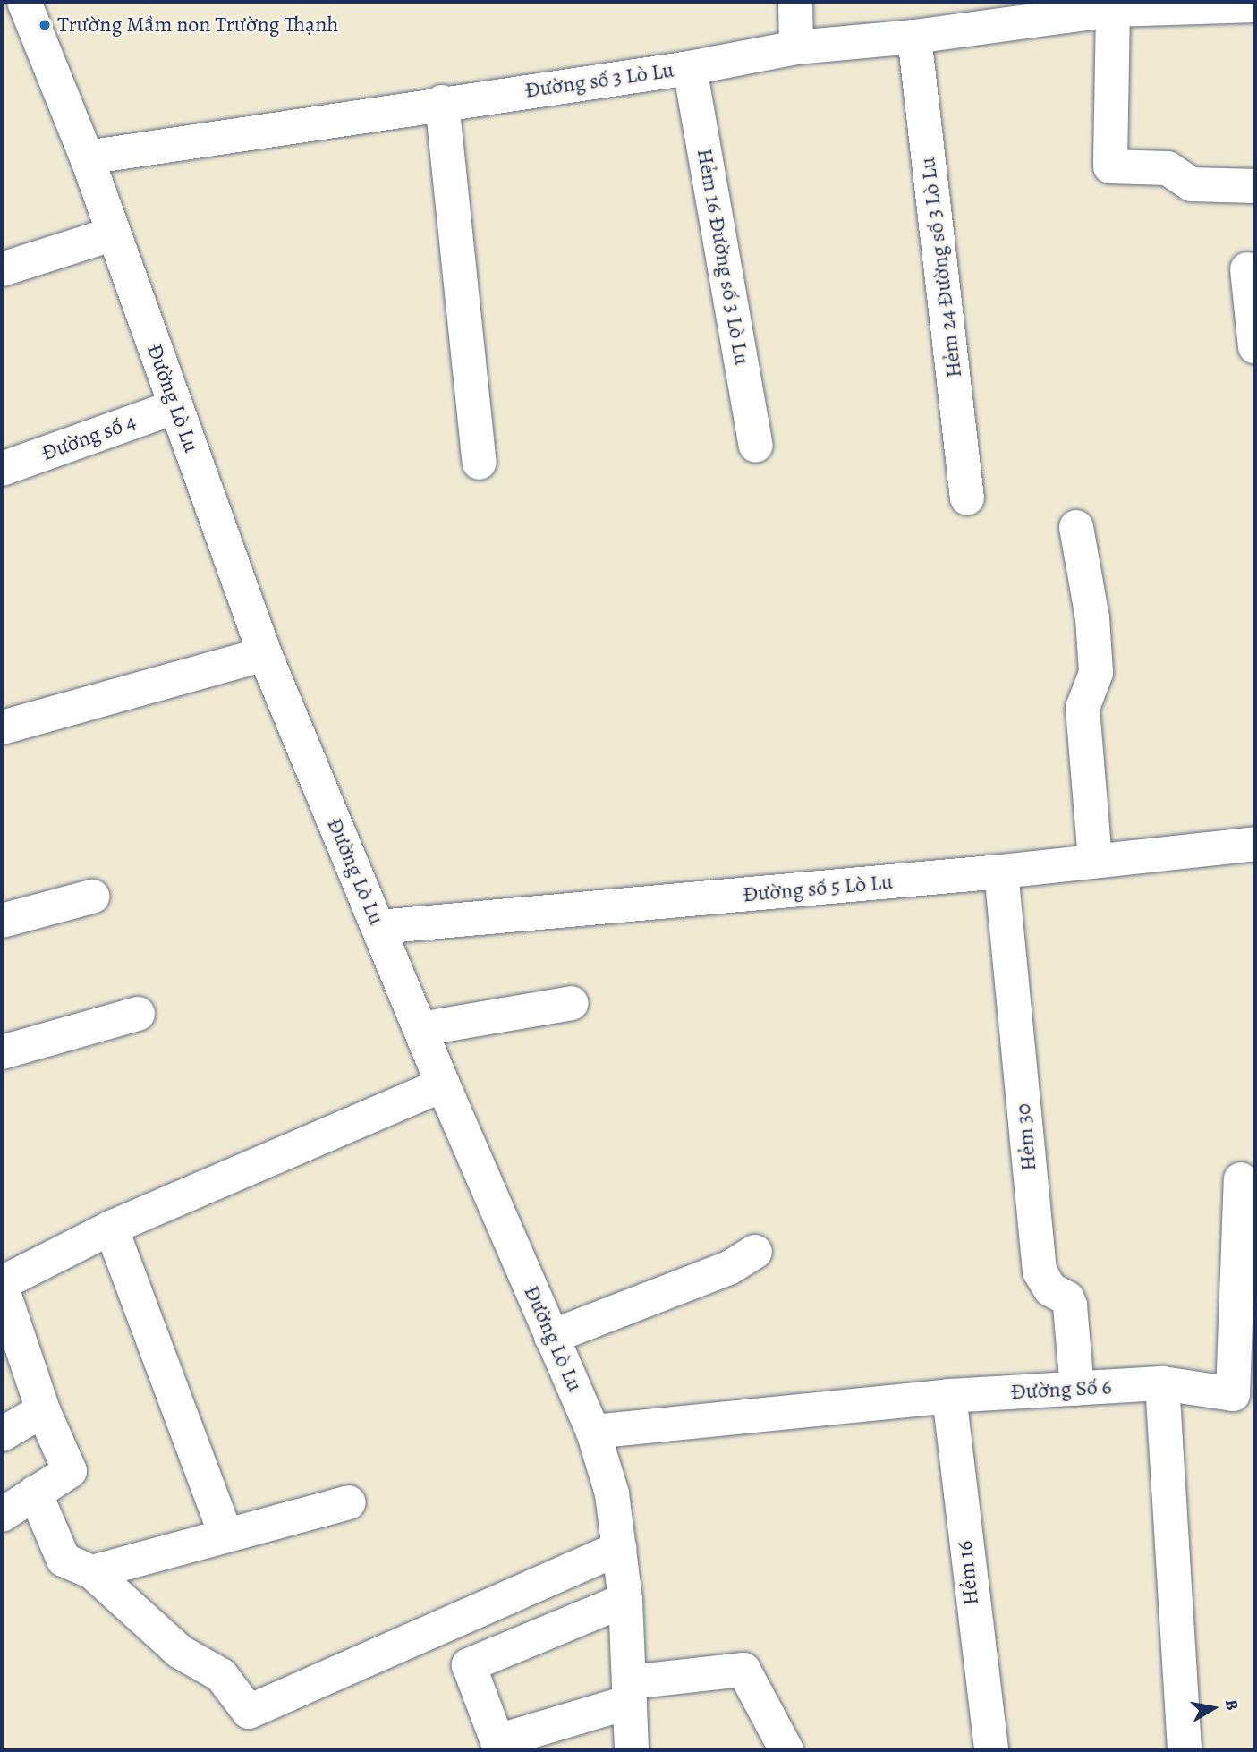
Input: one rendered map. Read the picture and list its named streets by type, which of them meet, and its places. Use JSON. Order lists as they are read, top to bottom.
{
  "streets": {
    "street": [
      "Đường số 3 Lò Lu",
      "Hẻm 16 Đường số 3 Lò Lu",
      "Hẻm 24 Đường số 3 Lò Lu",
      "Đường Lò Lu",
      "Đường số 4",
      "Đường số 5 Lò Lu",
      "Hẻm 30",
      "Đường Số 6",
      "Hẻm 16"
    ]
  },
  "crossings": [
    ["Đường số 3 Lò Lu", "Hẻm 16 Đường số 3 Lò Lu"],
    ["Đường số 3 Lò Lu", "Hẻm 24 Đường số 3 Lò Lu"],
    ["Đường số 3 Lò Lu", "Đường Lò Lu"],
    ["Đường Lò Lu", "Đường số 4"],
    ["Đường Lò Lu", "Đường số 5 Lò Lu"],
    ["Đường Lò Lu", "Đường Số 6"],
    ["Đường số 5 Lò Lu", "Hẻm 30"],
    ["Hẻm 30", "Đường Số 6"],
    ["Đường Số 6", "Hẻm 16"]
  ],
  "places": ["Trường Mầm non Trường Thạnh"],
  "north": "right"
}
